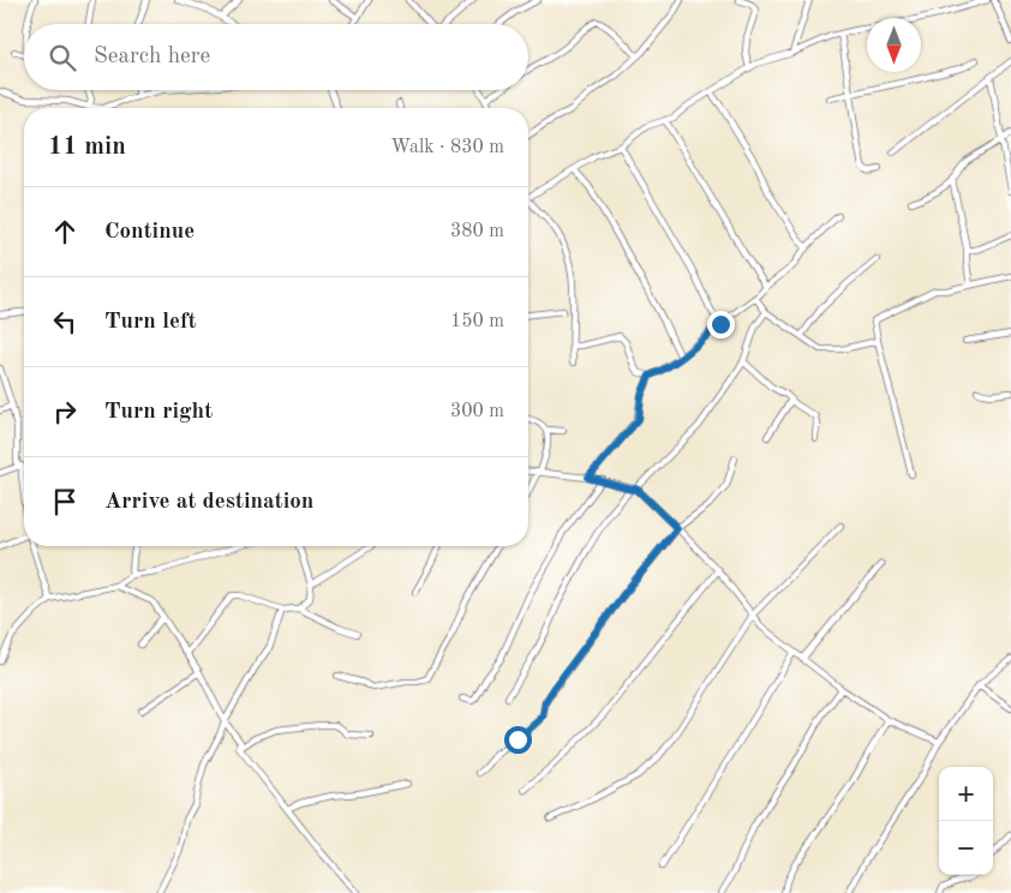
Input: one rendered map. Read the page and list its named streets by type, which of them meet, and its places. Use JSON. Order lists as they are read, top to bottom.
{
  "north": "bottom",
  "page": {
    "search": "Search here",
    "heading": ["11 min", "Walk · 830 m"],
    "list": [
      ["Continue", "380 m"],
      ["Turn left", "150 m"],
      ["Turn right", "300 m"],
      "Arrive at destination"
    ],
    "map_buttons": ["+", "−"]
  }
}
